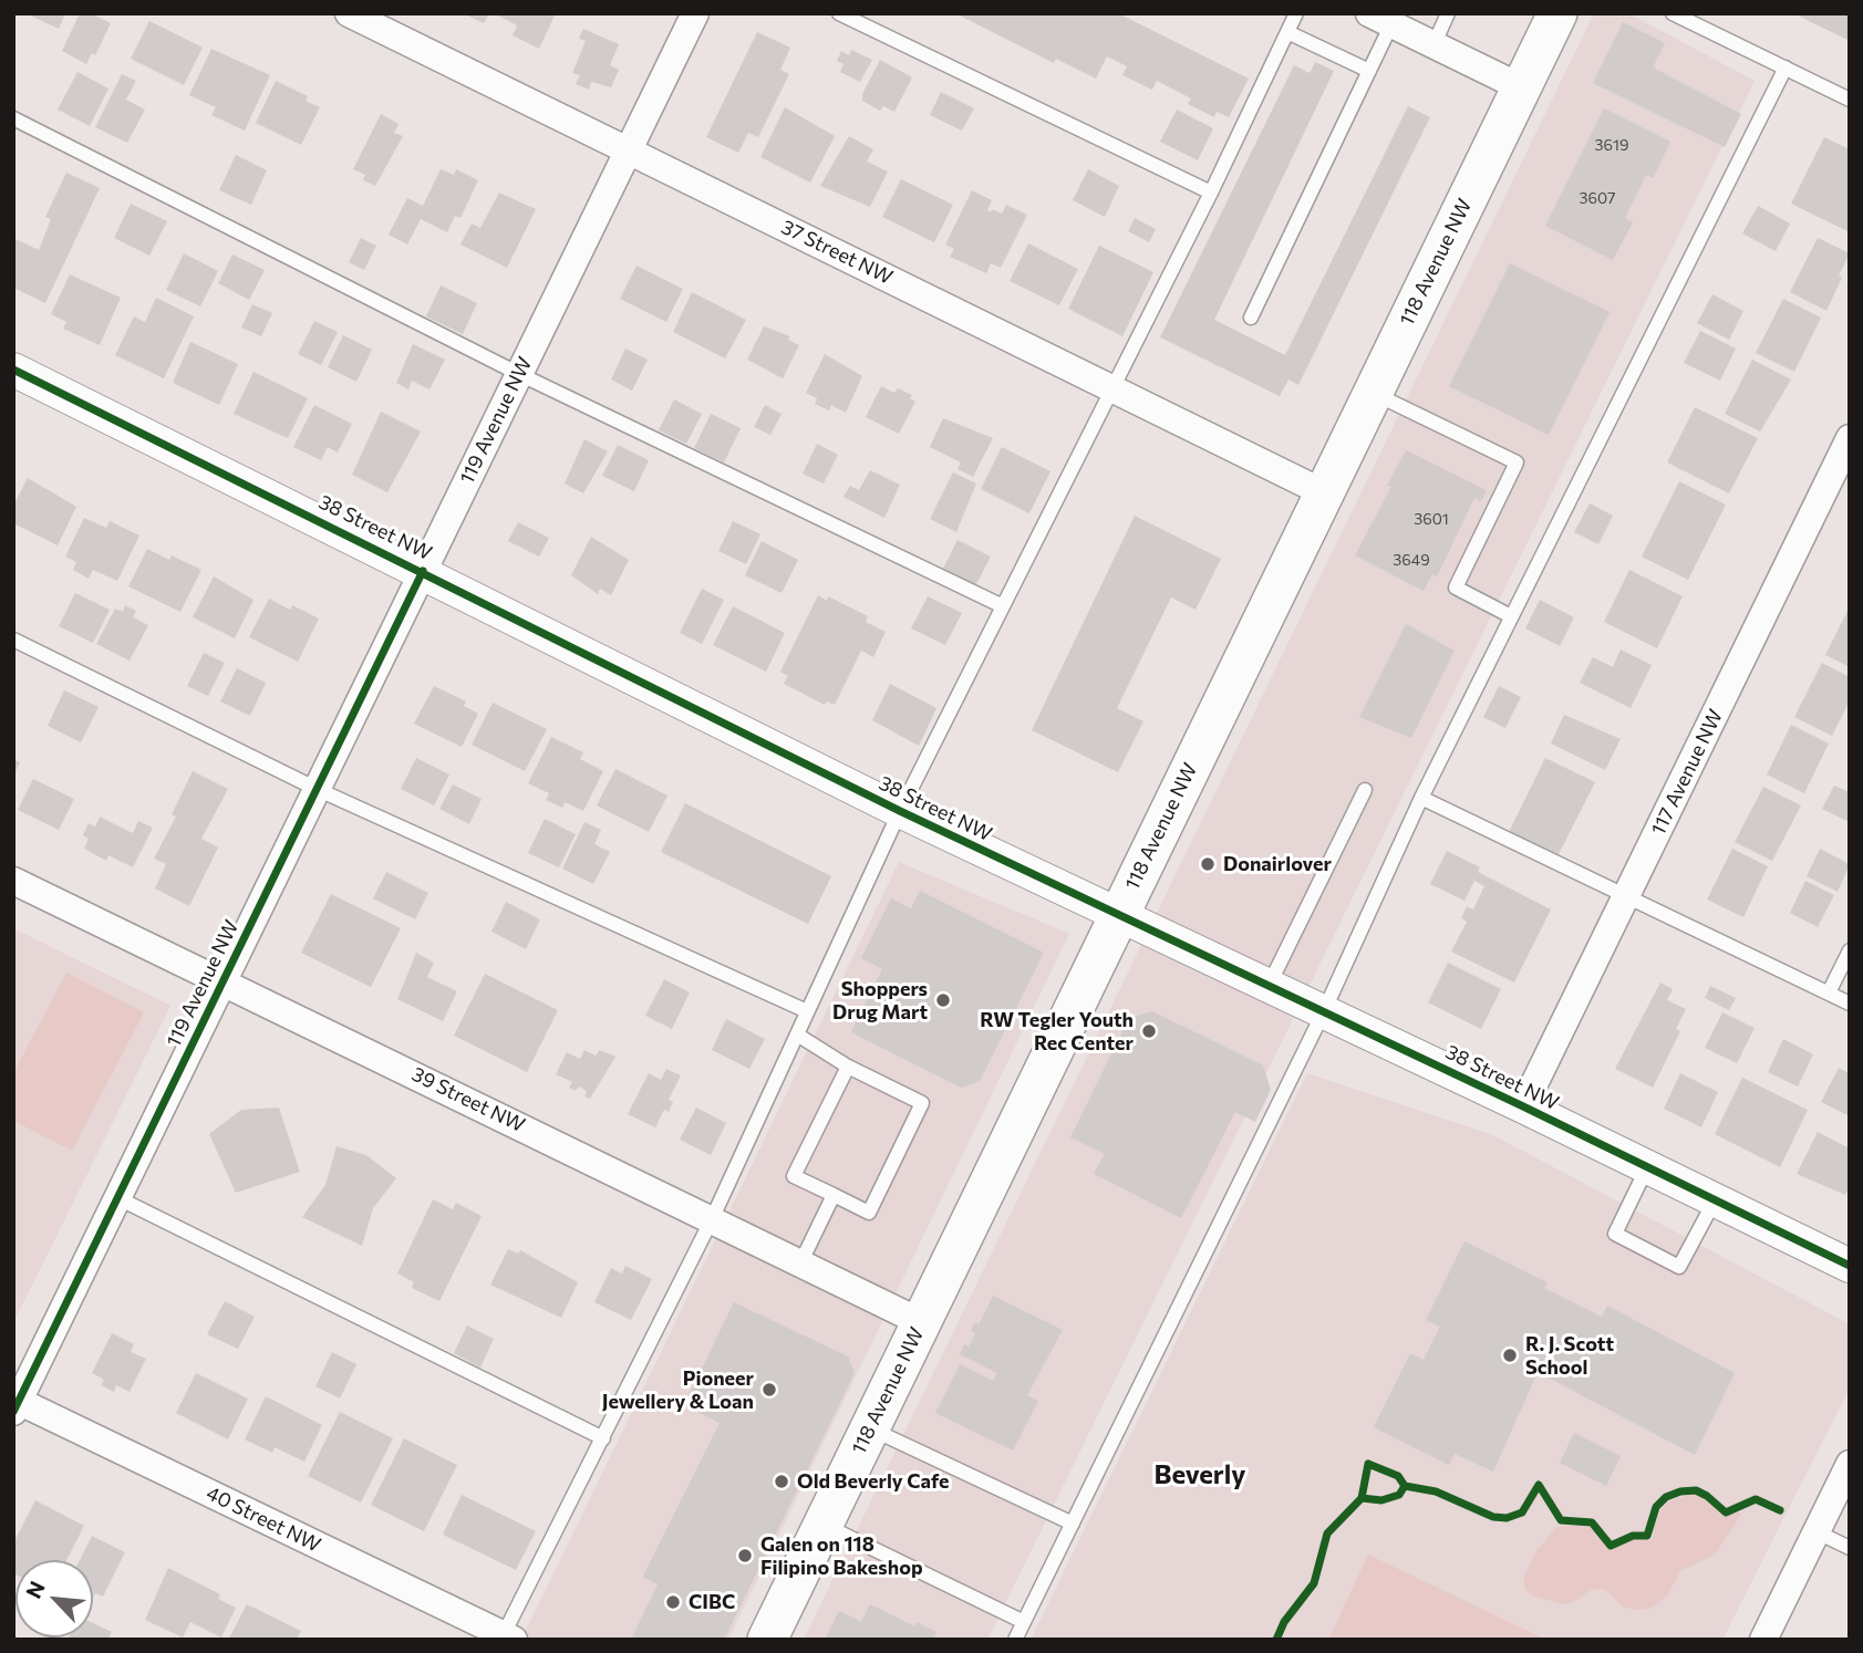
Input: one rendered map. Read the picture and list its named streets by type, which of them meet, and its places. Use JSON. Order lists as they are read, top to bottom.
{
  "streets": {
    "main road": ["118 Avenue NW"],
    "street": [
      "37 Street NW",
      "119 Avenue NW",
      "38 Street NW",
      "117 Avenue NW",
      "39 Street NW",
      "40 Street NW"
    ]
  },
  "crossings": [
    ["37 Street NW", "118 Avenue NW"],
    ["37 Street NW", "119 Avenue NW"],
    ["118 Avenue NW", "38 Street NW"],
    ["118 Avenue NW", "39 Street NW"],
    ["119 Avenue NW", "38 Street NW"],
    ["119 Avenue NW", "39 Street NW"],
    ["119 Avenue NW", "40 Street NW"],
    ["38 Street NW", "117 Avenue NW"]
  ],
  "districts": ["Beverly"],
  "places": [
    "Donairlover",
    "Shoppers Drug Mart",
    "RW Tegler Youth Rec Center",
    "R. J. Scott School",
    "Pioneer Jewellery & Loan",
    "Old Beverly Cafe",
    "Galen on 118 Filipino Bakeshop",
    "CIBC"
  ],
  "house_numbers": [
    "3619",
    "3607",
    "3601",
    "3649"
  ],
  "north": "top left"
}
